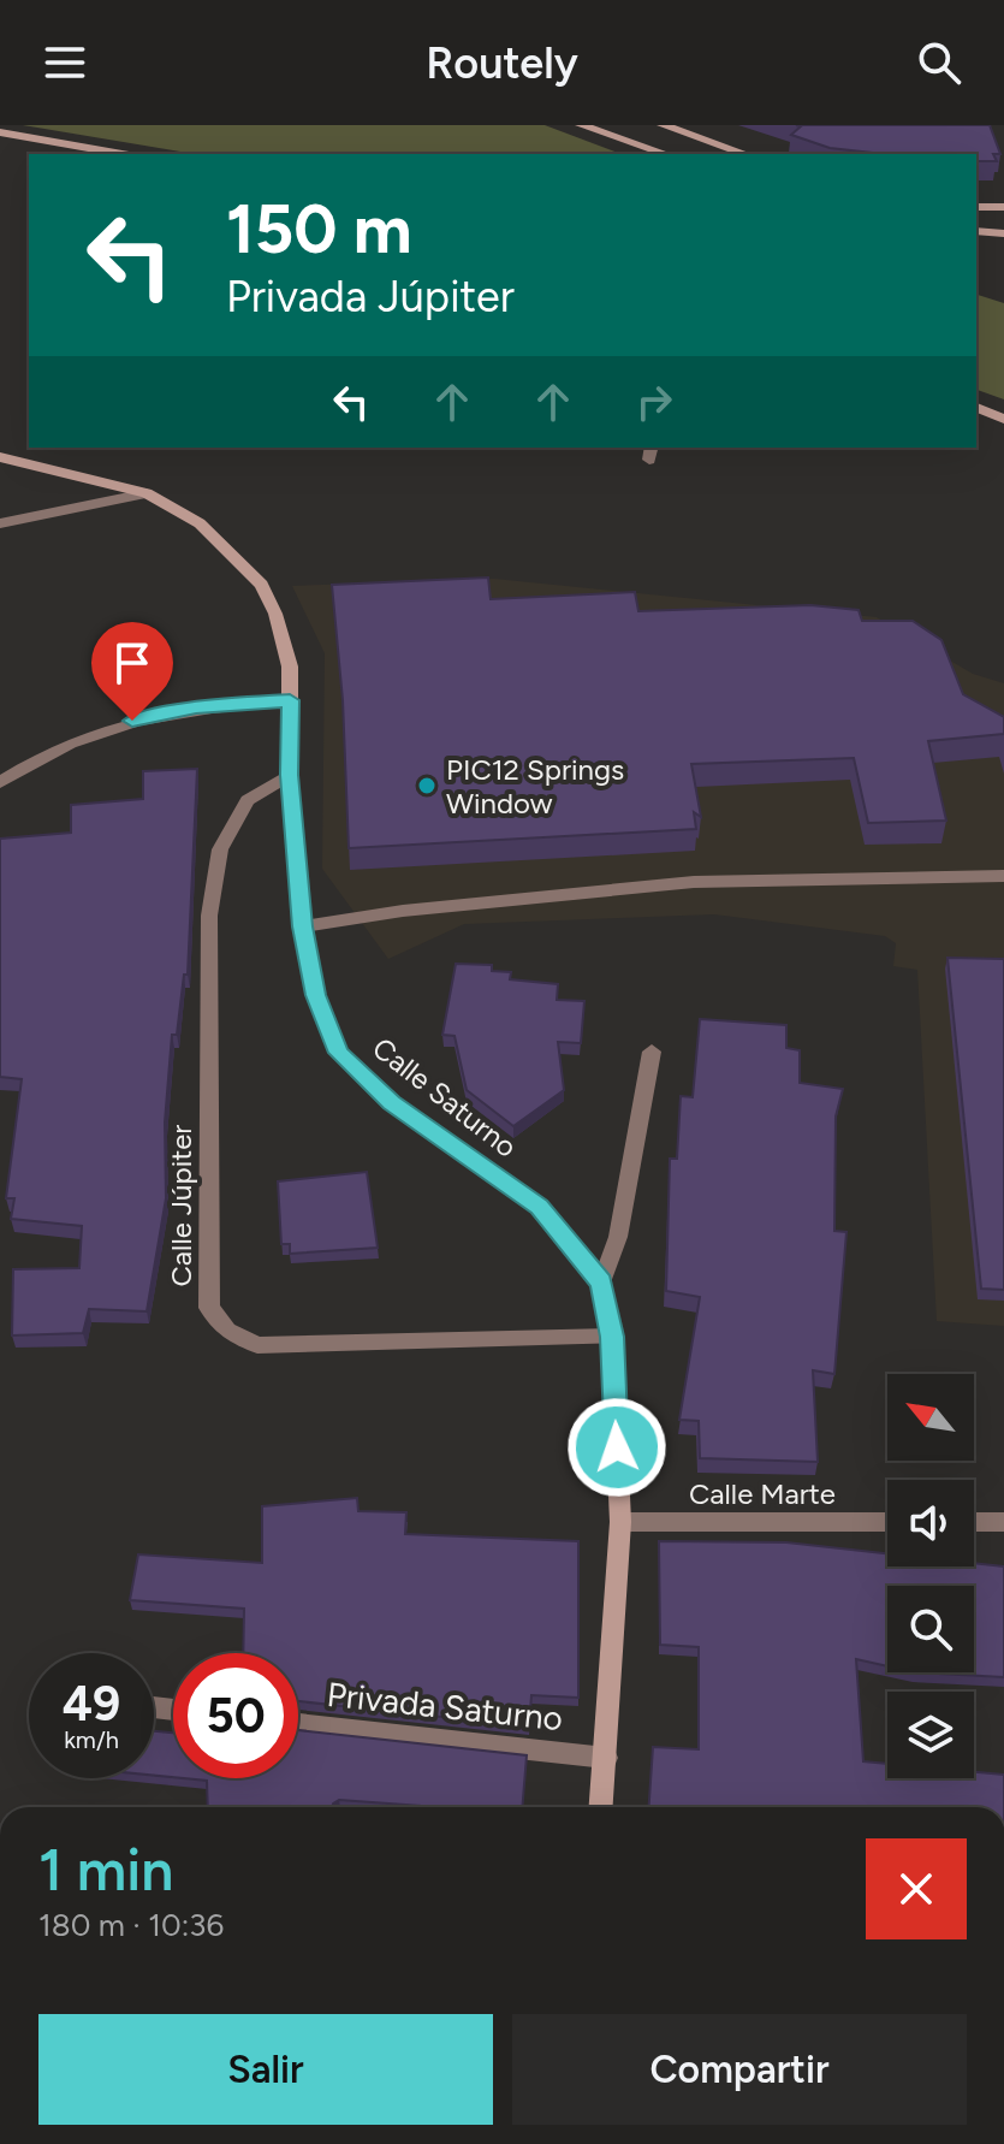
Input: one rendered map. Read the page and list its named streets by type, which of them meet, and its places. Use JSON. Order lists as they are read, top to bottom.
{
  "streets": {
    "main road": ["Calle Saturno"],
    "street": ["Calle Júpiter", "Calle Marte", "Privada Saturno"]
  },
  "crossings": [
    ["Calle Saturno", "Calle Júpiter"],
    ["Calle Saturno", "Calle Marte"],
    ["Calle Saturno", "Privada Saturno"]
  ],
  "places": ["PIC12 Springs Window"],
  "north": "top left",
  "page": {
    "header": "Routely",
    "turn": ["150 m", "Privada Júpiter"],
    "speed": "49 km/h",
    "limit": "50",
    "heading": ["1 min", "180 m · 10:36"],
    "buttons": ["Salir", "Compartir"]
  }
}
